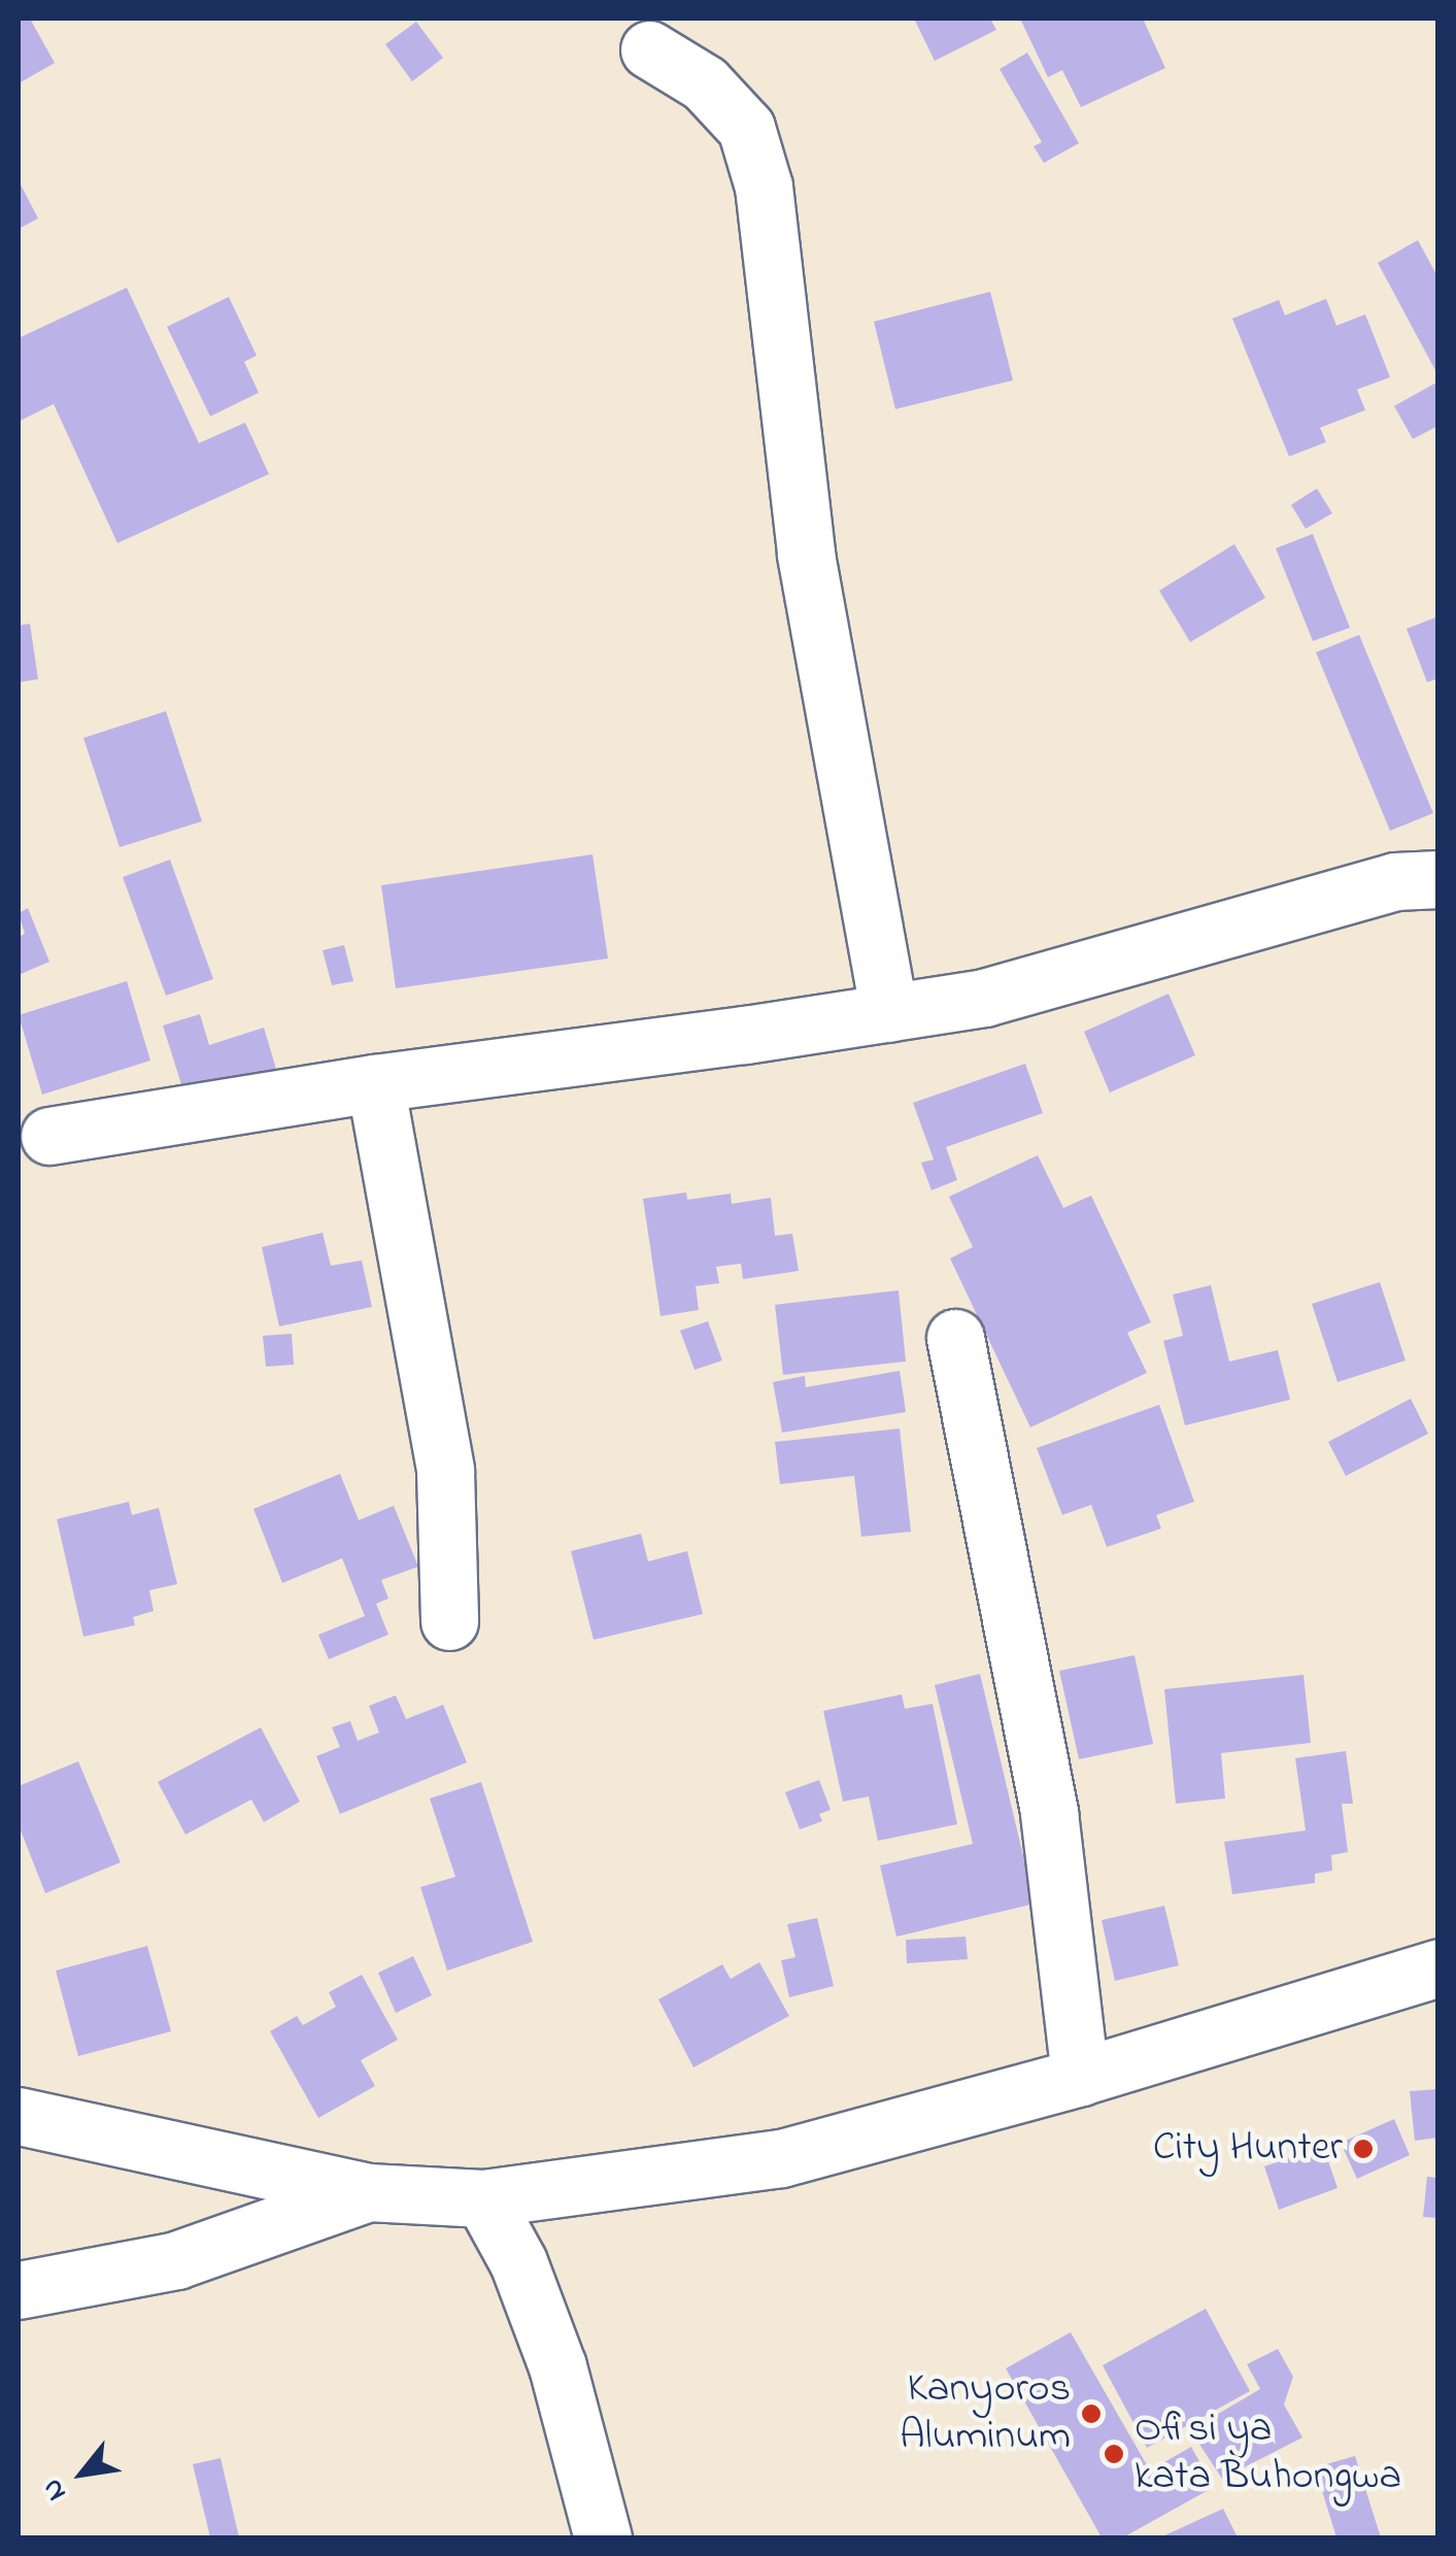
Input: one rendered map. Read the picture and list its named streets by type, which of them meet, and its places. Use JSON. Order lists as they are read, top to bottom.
{
  "places": ["City Hunter", "Kanyoros Aluminum", "Ofisi ya kata Buhongwa"],
  "north": "bottom left"
}
